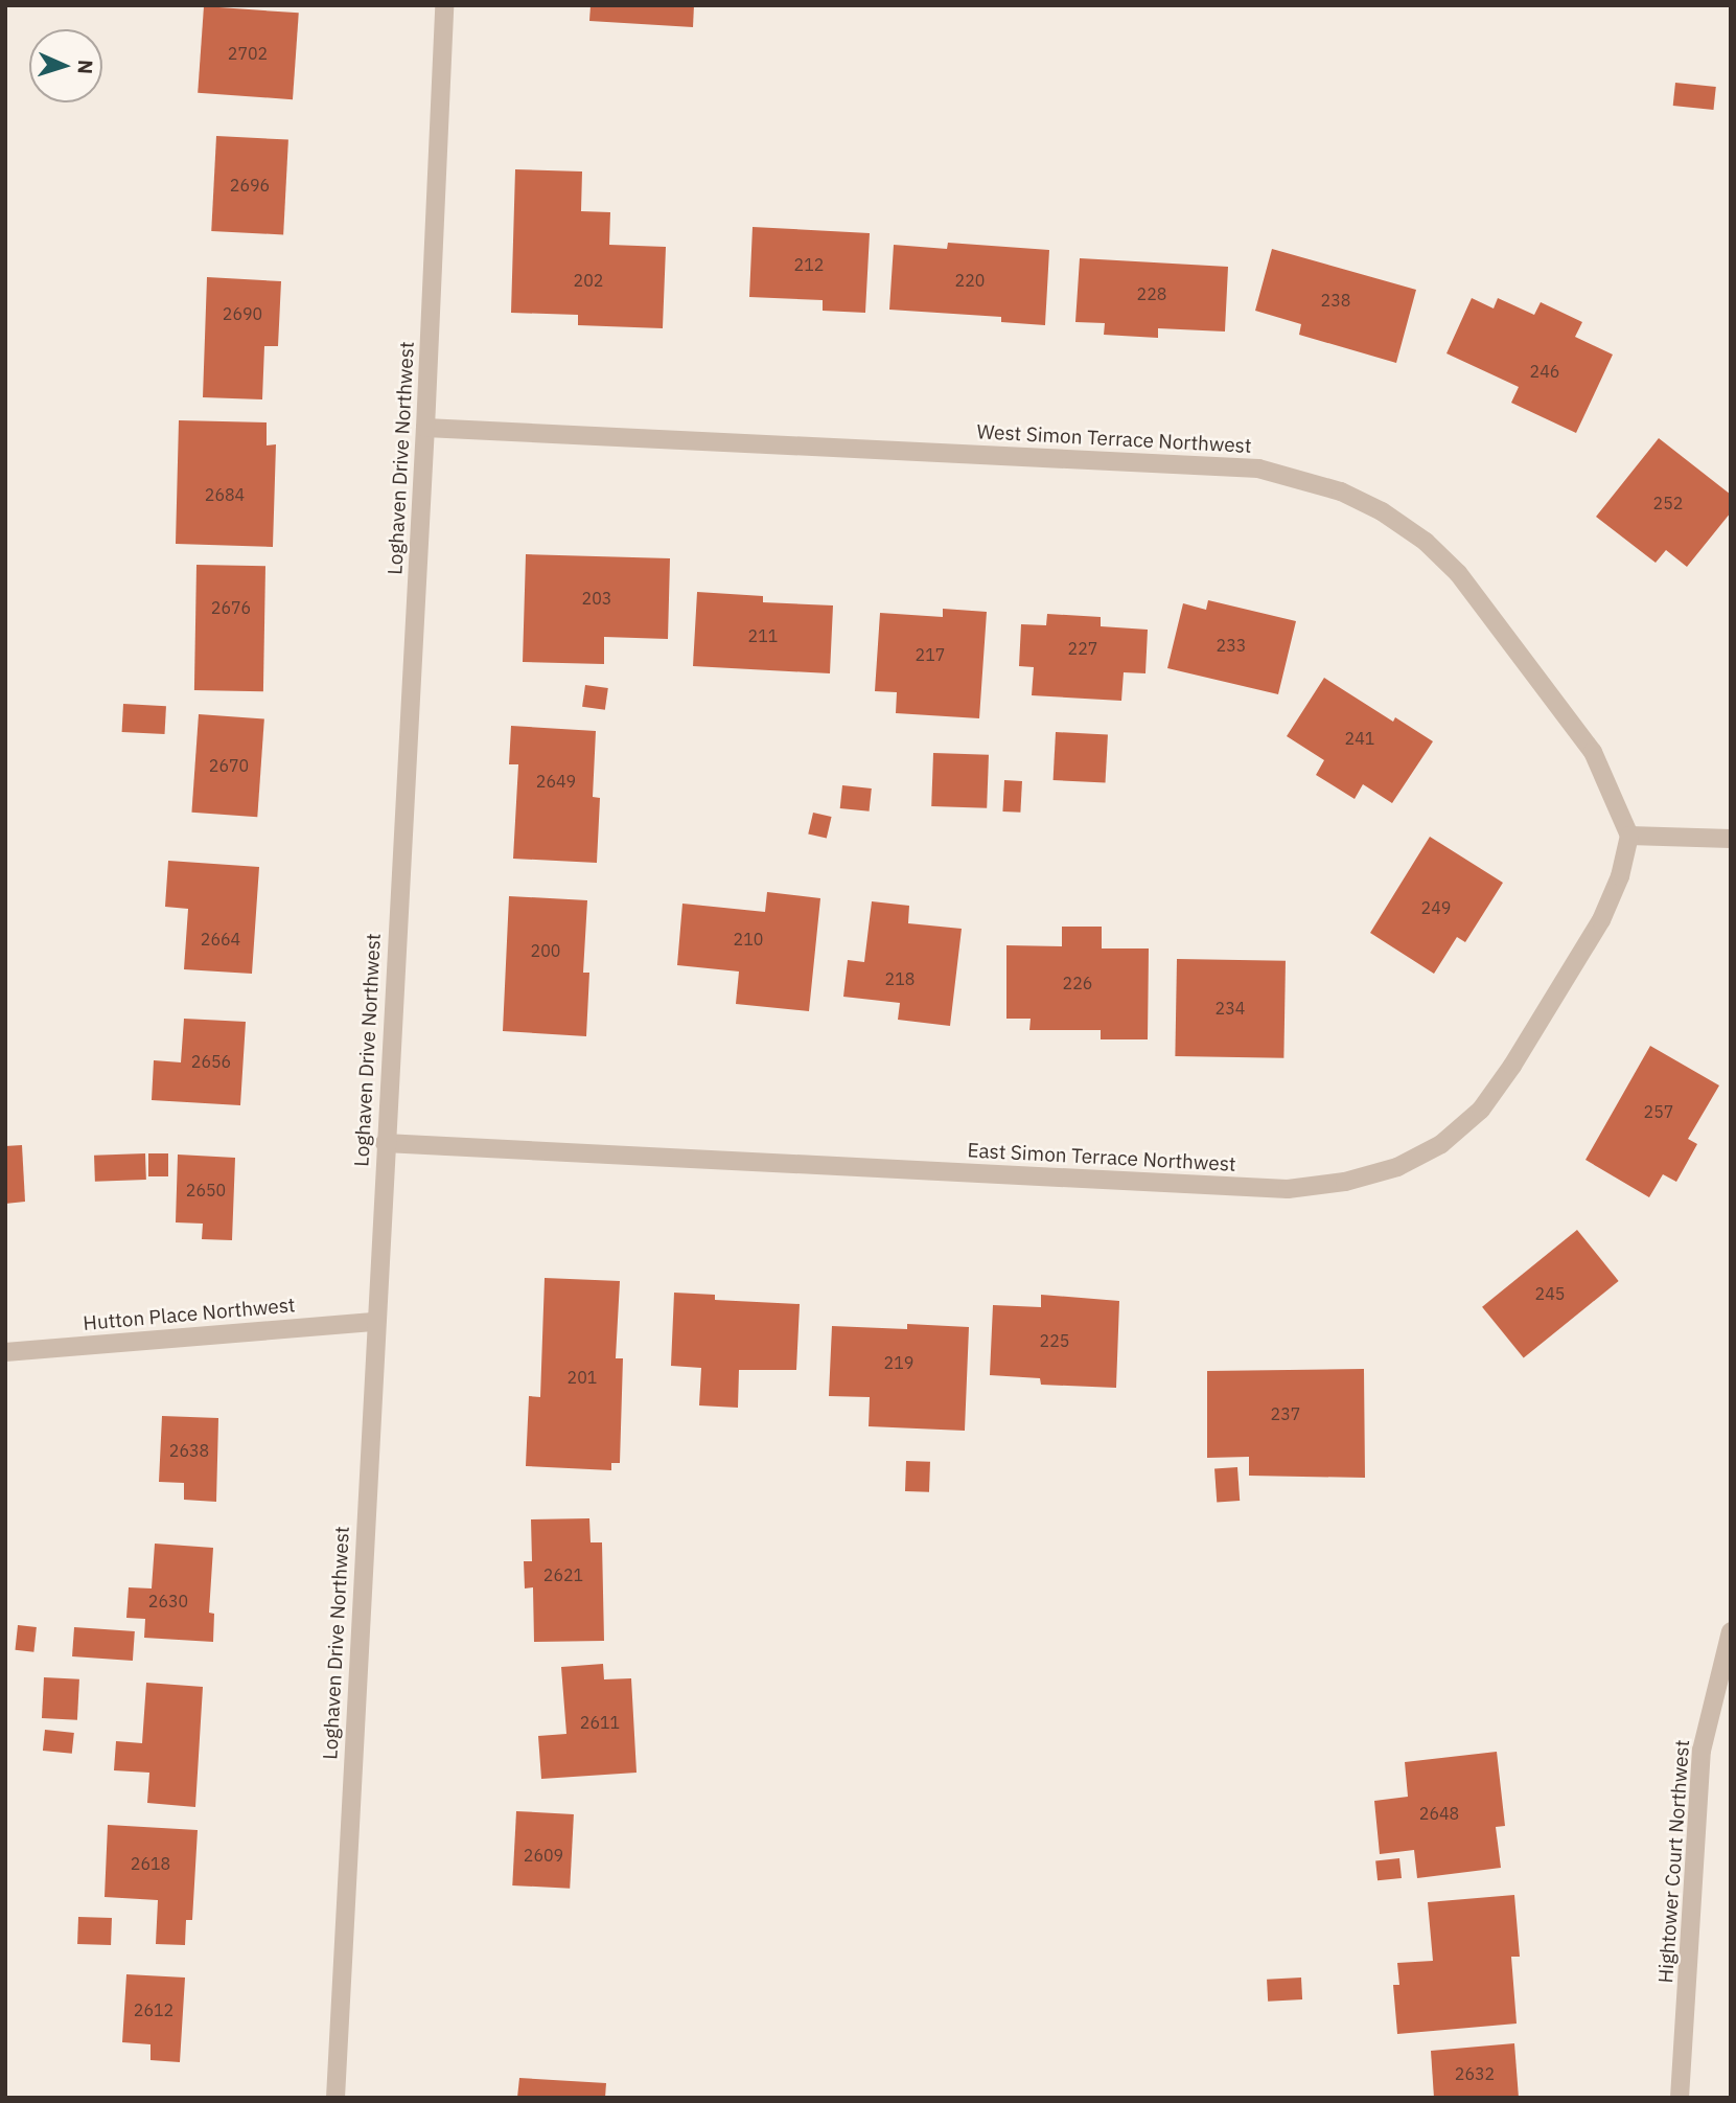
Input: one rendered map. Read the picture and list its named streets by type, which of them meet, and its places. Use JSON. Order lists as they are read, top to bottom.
{
  "streets": {
    "street": [
      "West Simon Terrace Northwest",
      "Loghaven Drive Northwest",
      "East Simon Terrace Northwest",
      "Hutton Place Northwest",
      "Hightower Court Northwest"
    ]
  },
  "crossings": [
    ["West Simon Terrace Northwest", "Loghaven Drive Northwest"],
    ["West Simon Terrace Northwest", "East Simon Terrace Northwest"],
    ["Loghaven Drive Northwest", "East Simon Terrace Northwest"],
    ["Loghaven Drive Northwest", "Hutton Place Northwest"]
  ],
  "house_numbers": [
    "2702",
    "2696",
    "212",
    "202",
    "220",
    "228",
    "238",
    "2690",
    "246",
    "2684",
    "252",
    "203",
    "2676",
    "211",
    "233",
    "227",
    "217",
    "241",
    "2670",
    "2649",
    "249",
    "2664",
    "210",
    "200",
    "218",
    "226",
    "234",
    "2656",
    "257",
    "2650",
    "245",
    "225",
    "219",
    "201",
    "237",
    "2638",
    "2621",
    "2630",
    "2611",
    "2648",
    "2609",
    "2618",
    "2612",
    "2632"
  ],
  "north": "right"
}
